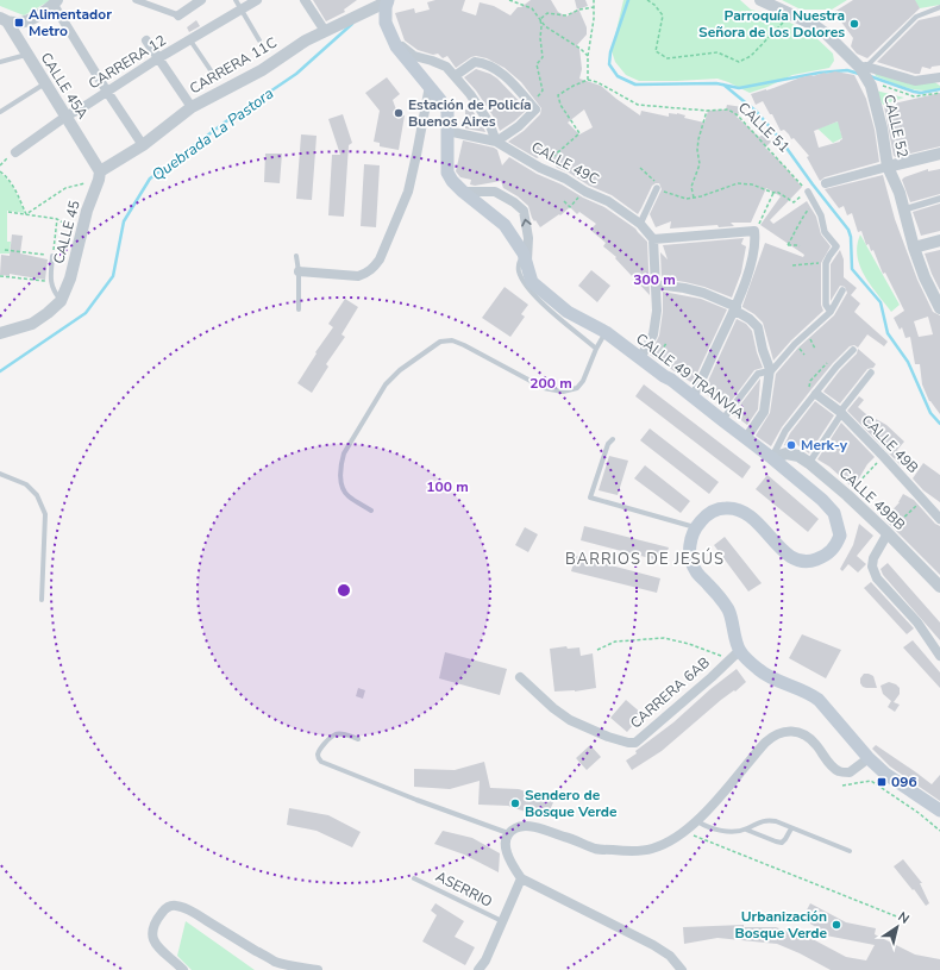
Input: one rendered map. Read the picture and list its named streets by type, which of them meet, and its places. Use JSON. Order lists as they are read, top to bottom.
{
  "streets": {
    "main road": ["CALLE 49 TRANVIA"],
    "street": [
      "CARRERA 12",
      "CARRERA 11C",
      "CALLE 45A",
      "CALLE 52",
      "CALLE 49C",
      "CALLE 45",
      "CALLE 49B",
      "CALLE 49BB",
      "CARRERA 6AB"
    ],
    "lane": ["ASERRIO"],
    "path": ["CALLE 51"]
  },
  "crossings": [
    ["CARRERA 12", "CALLE 45A"],
    ["CARRERA 11C", "CALLE 45A"],
    ["CARRERA 11C", "CALLE 45"],
    ["CALLE 45A", "CALLE 45"],
    ["CALLE 49 TRANVIA", "CALLE 49BB"]
  ],
  "districts": ["BARRIOS DE JESÚS"],
  "water": ["Quebrada La Pastora"],
  "places": {
    "transit": ["Alimentador Metro", "096"],
    "other": [
      "Parroquía Nuestra Señora de los Dolores",
      "Estación de Policía Buenos Aires",
      "Merk-y",
      "Sendero de Bosque Verde",
      "Urbanización Bosque Verde"
    ]
  },
  "north": "top right",
  "rings": ["300 m", "200 m", "100 m"]
}
